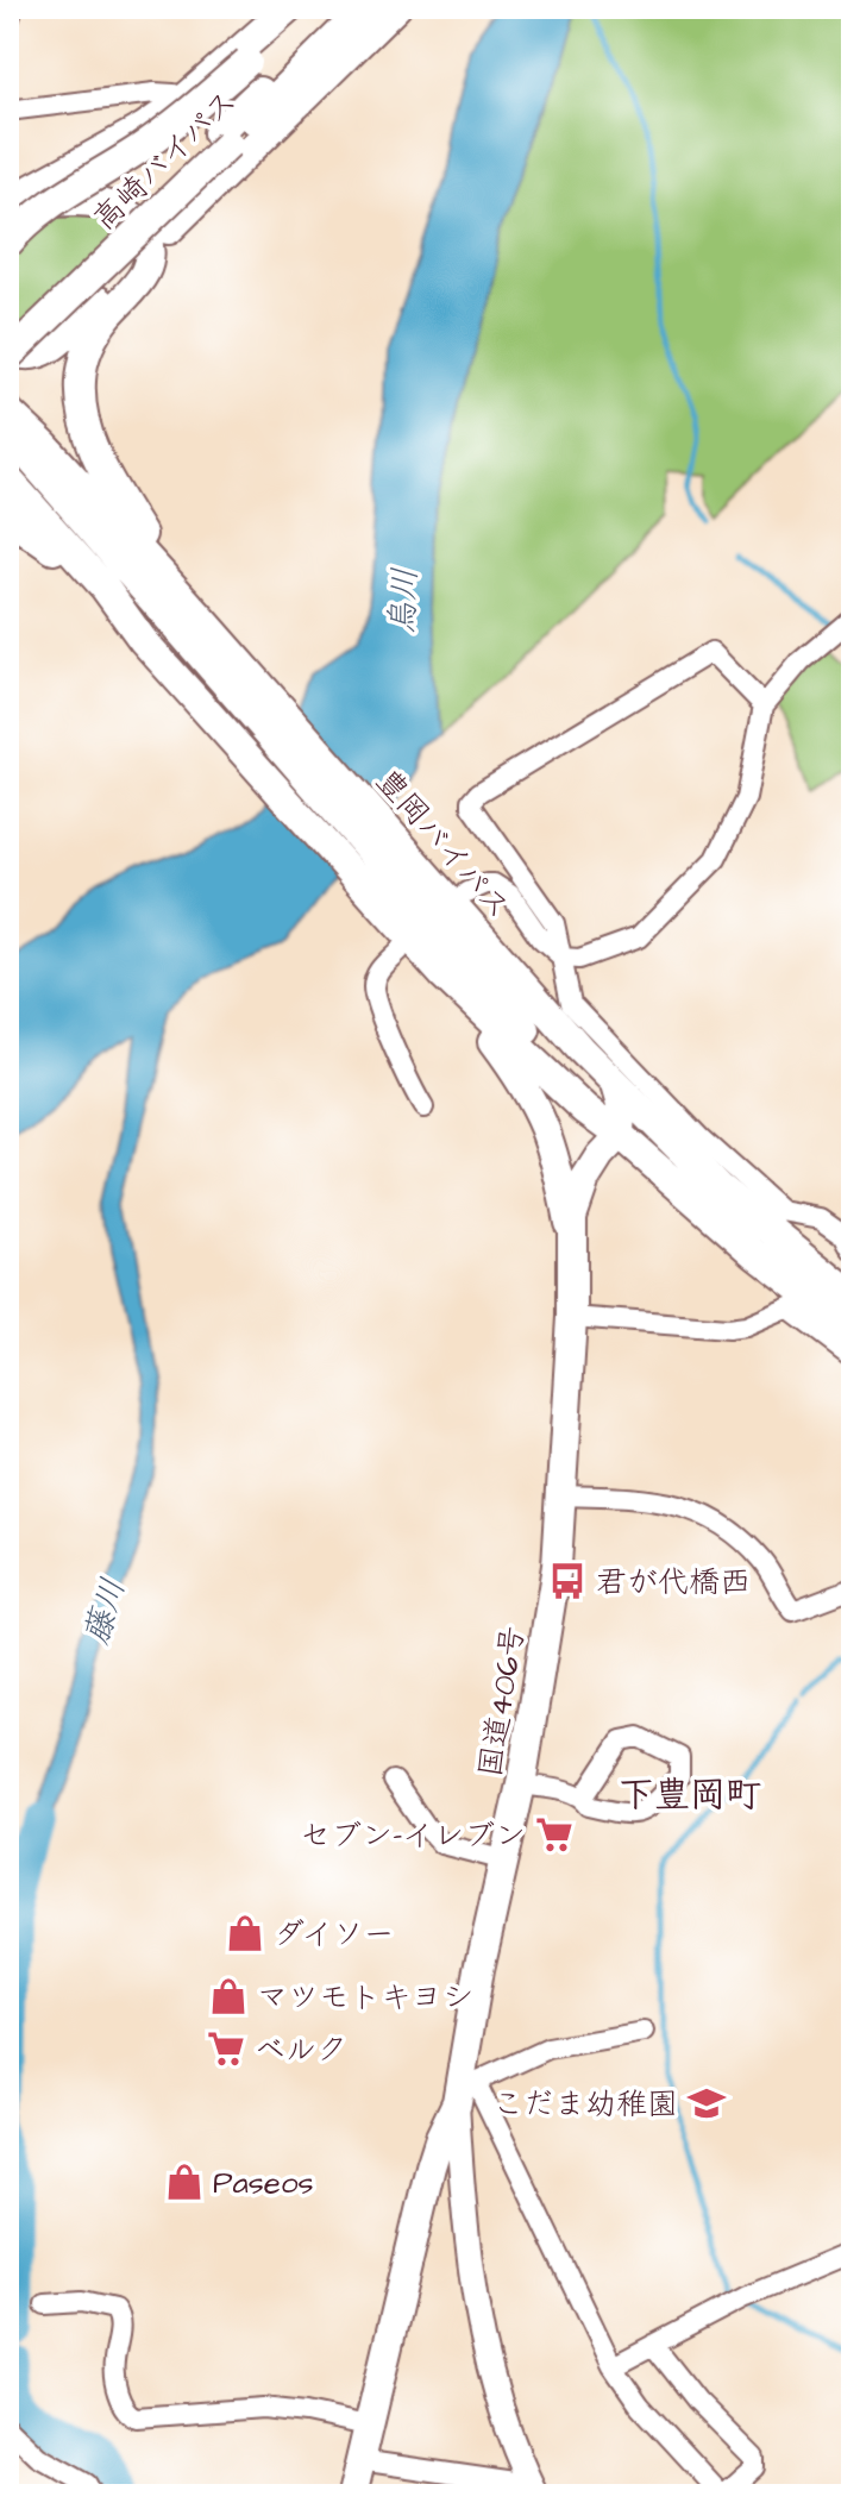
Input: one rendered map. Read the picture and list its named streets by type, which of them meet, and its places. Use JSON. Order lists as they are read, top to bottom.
{
  "streets": {
    "highway": ["高崎バイパス", "豊岡バイパス", "国道406号"]
  },
  "crossings": [
    ["豊岡バイパス", "国道406号"]
  ],
  "districts": ["下豊岡町"],
  "water": ["烏川", "藤川"],
  "places": {
    "bus stop": ["君が代橋西"],
    "supermarket": ["セブン-イレブン", "ベルク"],
    "shop": ["ダイソー", "マツモトキヨシ", "Paseos"],
    "school or university": ["こだま幼稚園"]
  }
}
